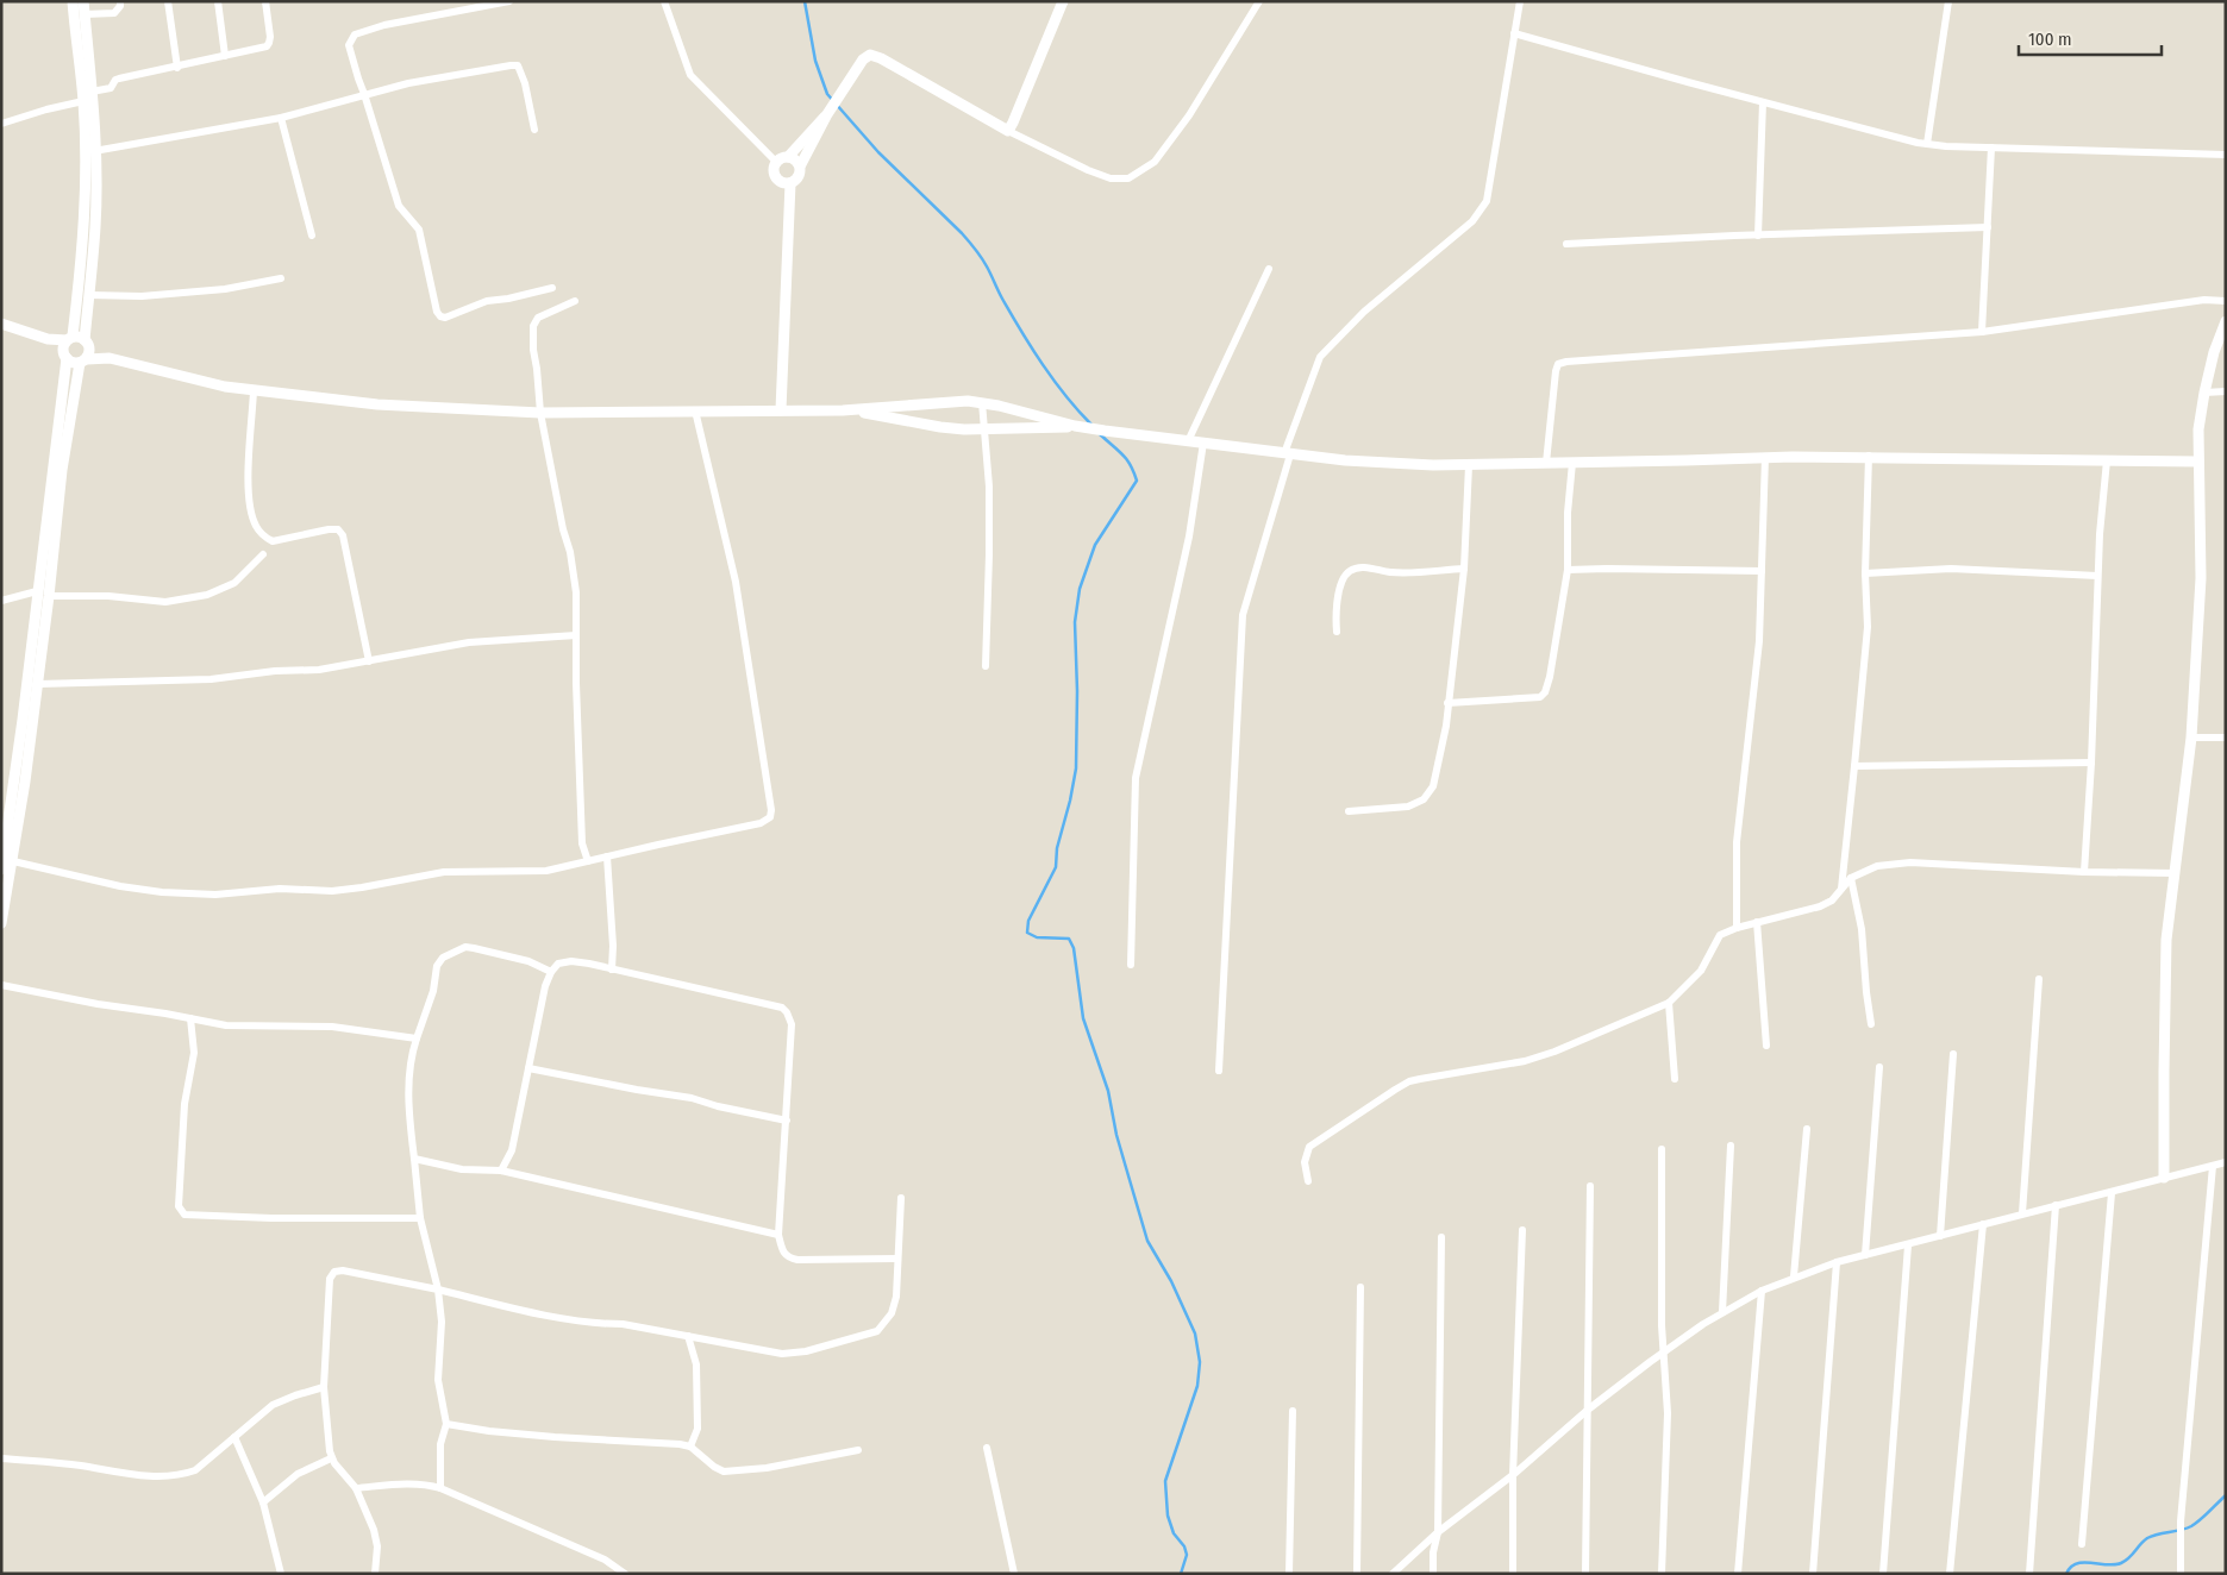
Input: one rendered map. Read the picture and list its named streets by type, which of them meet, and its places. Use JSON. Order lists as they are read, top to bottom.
{
  "scale_bar": "100 m"
}
